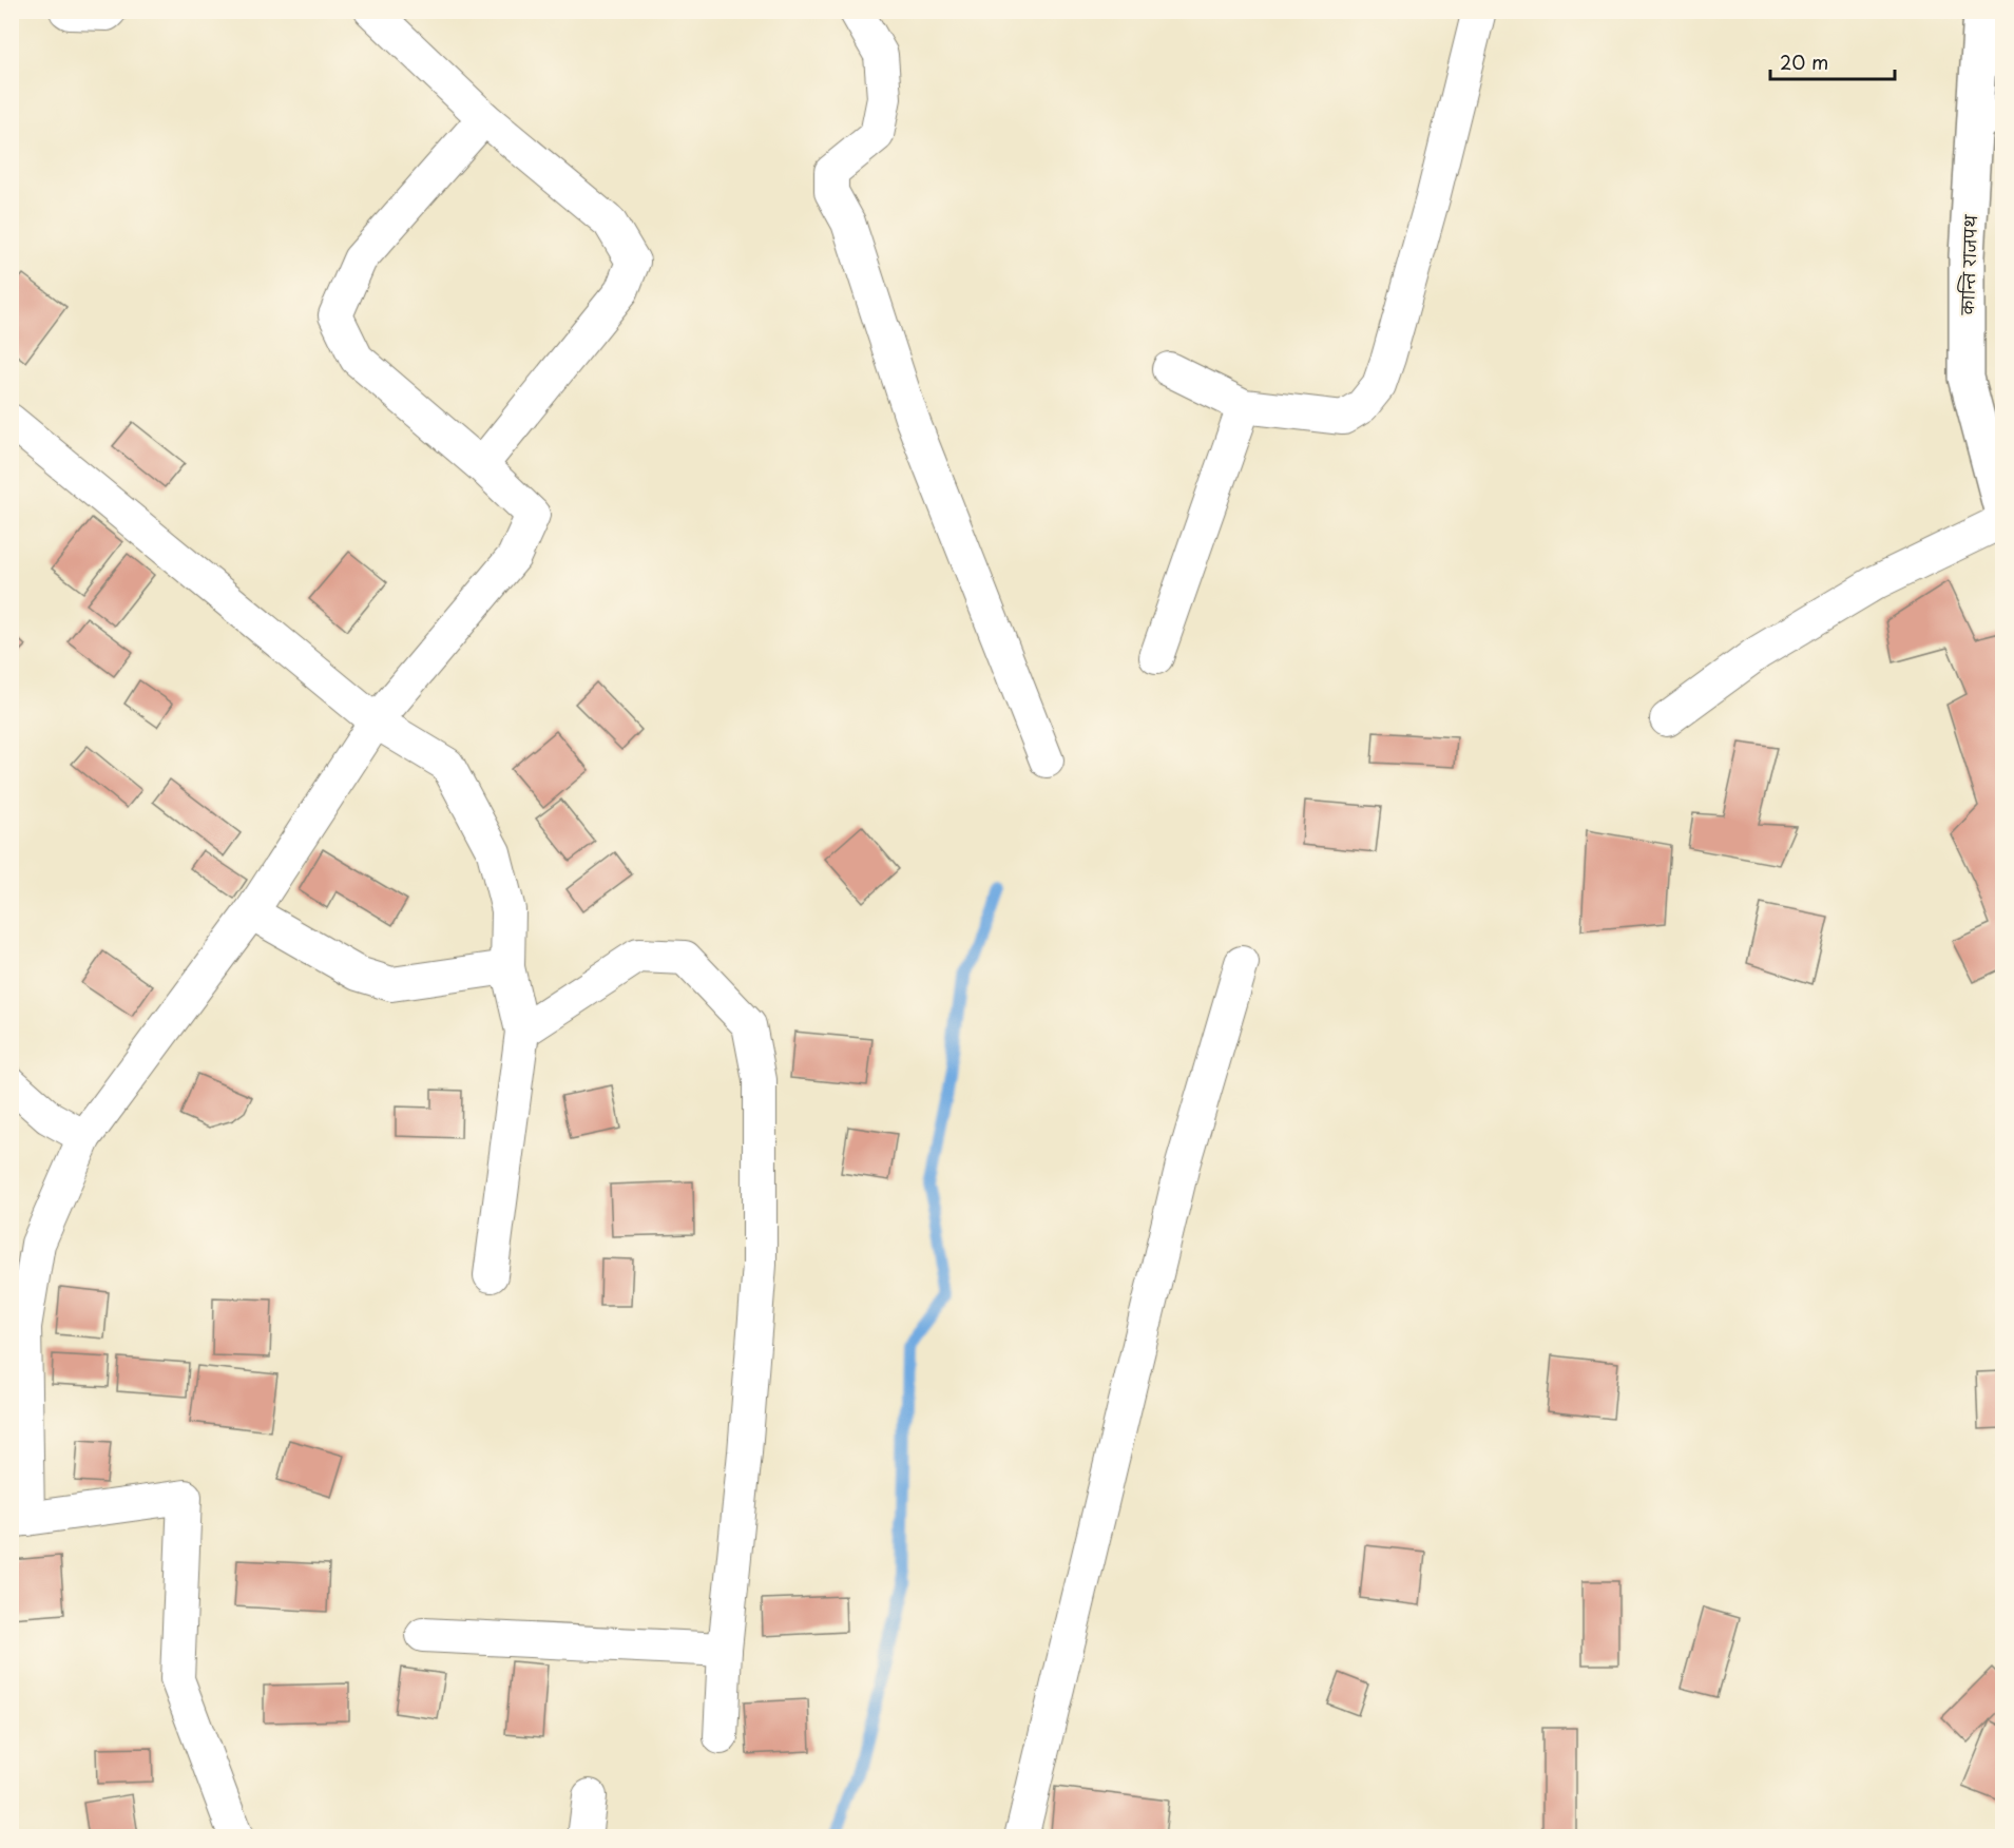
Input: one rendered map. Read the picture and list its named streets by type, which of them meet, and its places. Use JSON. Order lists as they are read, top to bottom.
{
  "streets": {
    "main road": ["कान्ति राजपथ"]
  },
  "scale_bar": "20 m"
}
